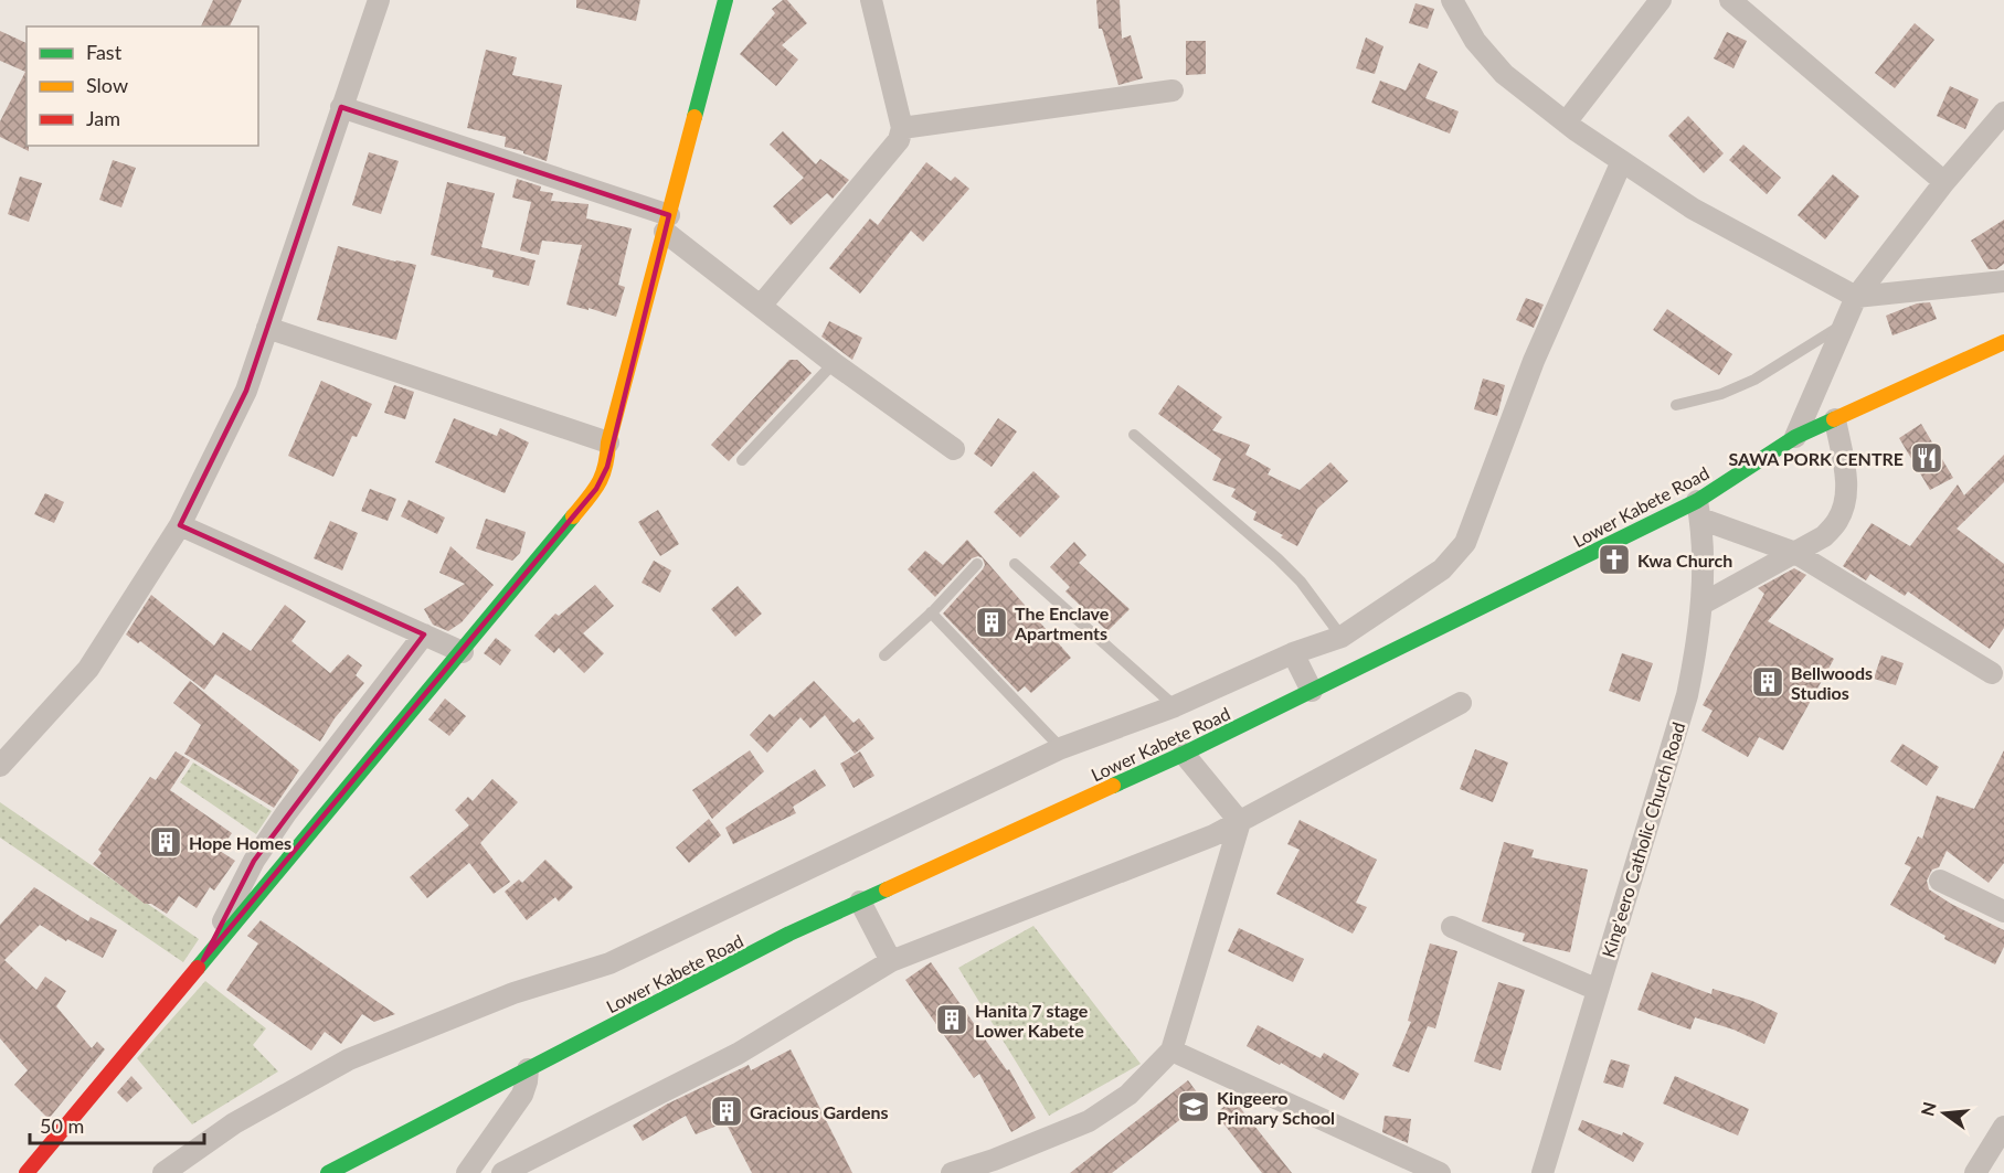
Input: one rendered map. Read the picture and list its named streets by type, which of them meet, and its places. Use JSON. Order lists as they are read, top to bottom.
{
  "streets": {
    "main road": ["Lower Kabete Road"],
    "street": ["King'eero Catholic Church Road"]
  },
  "crossings": [
    ["Lower Kabete Road", "King'eero Catholic Church Road"]
  ],
  "places": {
    "restaurant": ["SAWA PORK CENTRE"],
    "church": ["Kwa Church"],
    "building": [
      "The Enclave Apartments",
      "Bellwoods Studios",
      "Hope Homes",
      "Hanita 7 stage Lower Kabete",
      "Gracious Gardens"
    ],
    "school or university": ["Kingeero Primary School"]
  },
  "legend": ["Fast", "Slow", "Jam"],
  "scale_bar": "50 m",
  "north": "left"
}
